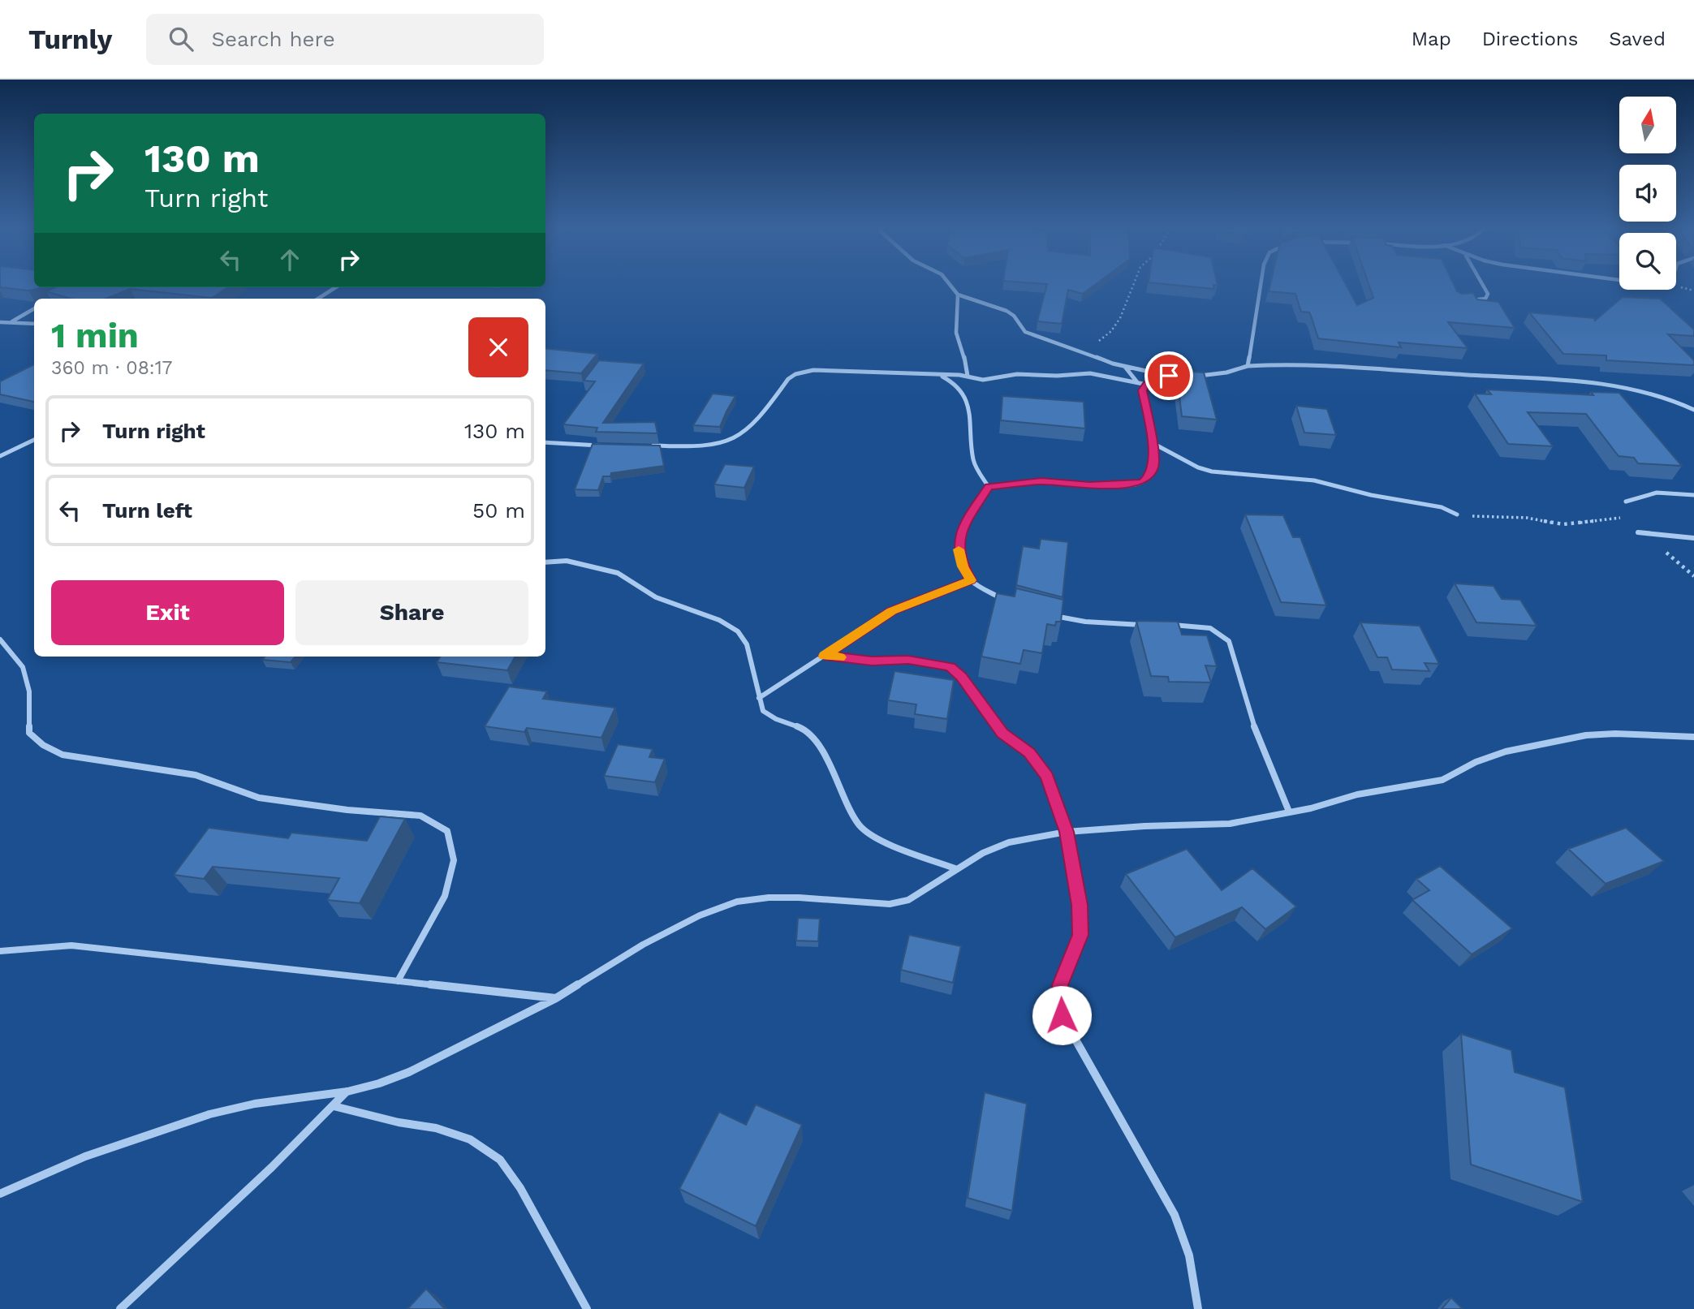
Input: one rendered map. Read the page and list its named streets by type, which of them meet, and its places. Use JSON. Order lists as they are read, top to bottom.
{
  "north": "top",
  "page": {
    "header": "Turnly",
    "search": "Search here",
    "nav": ["Map", "Directions", "Saved"],
    "turn": ["130 m", "Turn right"],
    "heading": ["1 min", "360 m · 08:17"],
    "list": [
      {
        "name": "Turn right",
        "value": "130 m"
      },
      {
        "name": "Turn left",
        "value": "50 m"
      }
    ],
    "buttons": ["Exit", "Share"]
  }
}
